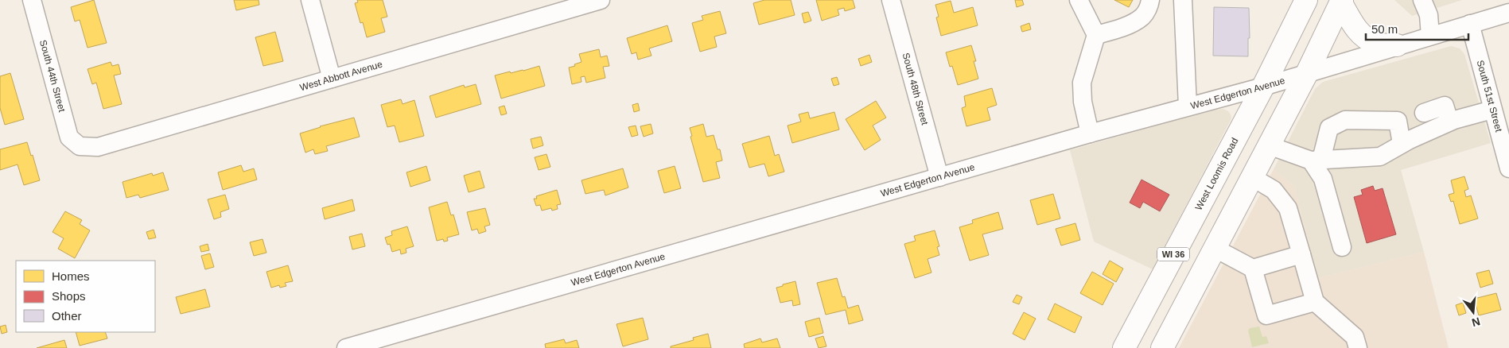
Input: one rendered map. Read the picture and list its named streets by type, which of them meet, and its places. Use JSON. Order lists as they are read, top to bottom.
{
  "streets": {
    "main road": ["West Loomis Road", "WI 36"],
    "street": [
      "South 44th Street",
      "West Abbott Avenue",
      "South 48th Street",
      "West Edgerton Avenue",
      "South 51st Street"
    ]
  },
  "crossings": [
    ["South 44th Street", "West Abbott Avenue"],
    ["South 48th Street", "West Edgerton Avenue"],
    ["West Edgerton Avenue", "South 51st Street"],
    ["West Edgerton Avenue", "West Loomis Road"]
  ],
  "legend": ["Homes", "Shops", "Other"],
  "scale_bar": "50 m",
  "north": "bottom"
}
